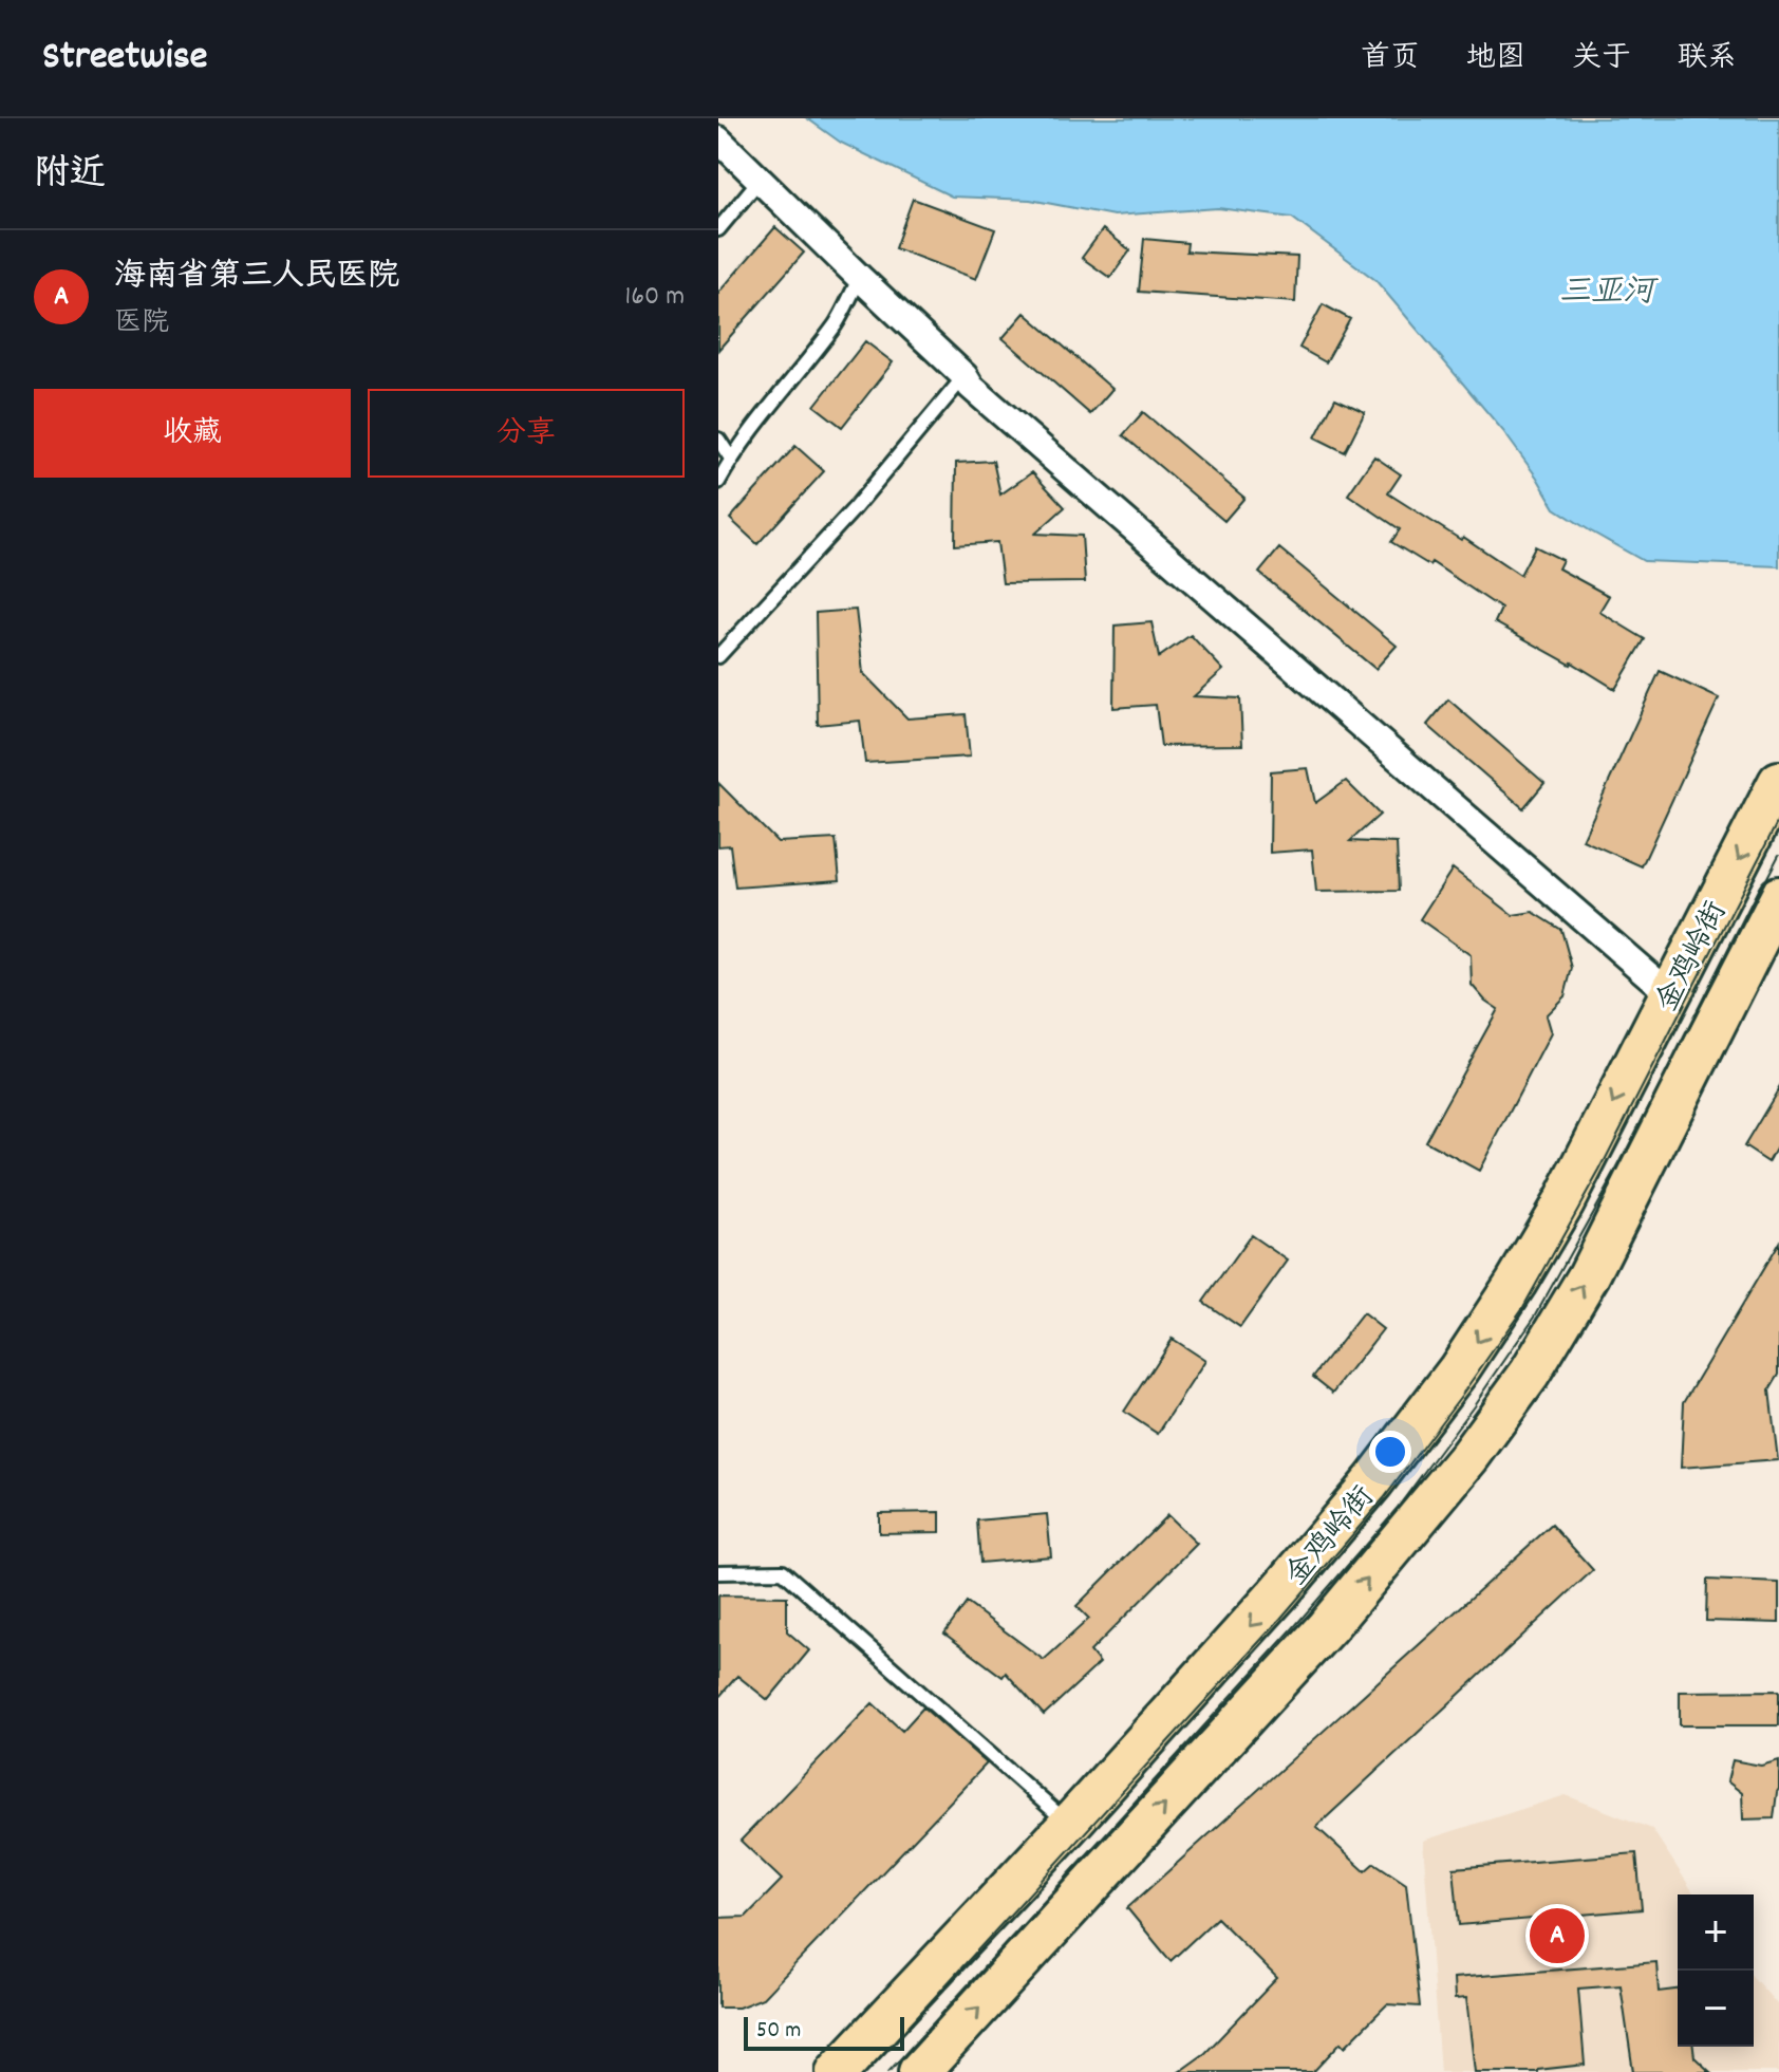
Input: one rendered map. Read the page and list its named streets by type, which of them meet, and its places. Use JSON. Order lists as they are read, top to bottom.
{
  "streets": {
    "main road": ["金鸡岭街"]
  },
  "water": ["三亚河"],
  "scale_bar": "50 m",
  "page": {
    "header": "Streetwise",
    "nav": [
      "首页",
      "地图",
      "关于",
      "联系"
    ],
    "heading": "附近",
    "list": [
      {
        "mark": "A",
        "name": "海南省第三人民医院",
        "note": "医院",
        "value": "160 m"
      }
    ],
    "buttons": ["收藏", "分享"],
    "map_buttons": ["+", "−"],
    "pins": "A",
    "scale": "50 m"
  }
}
